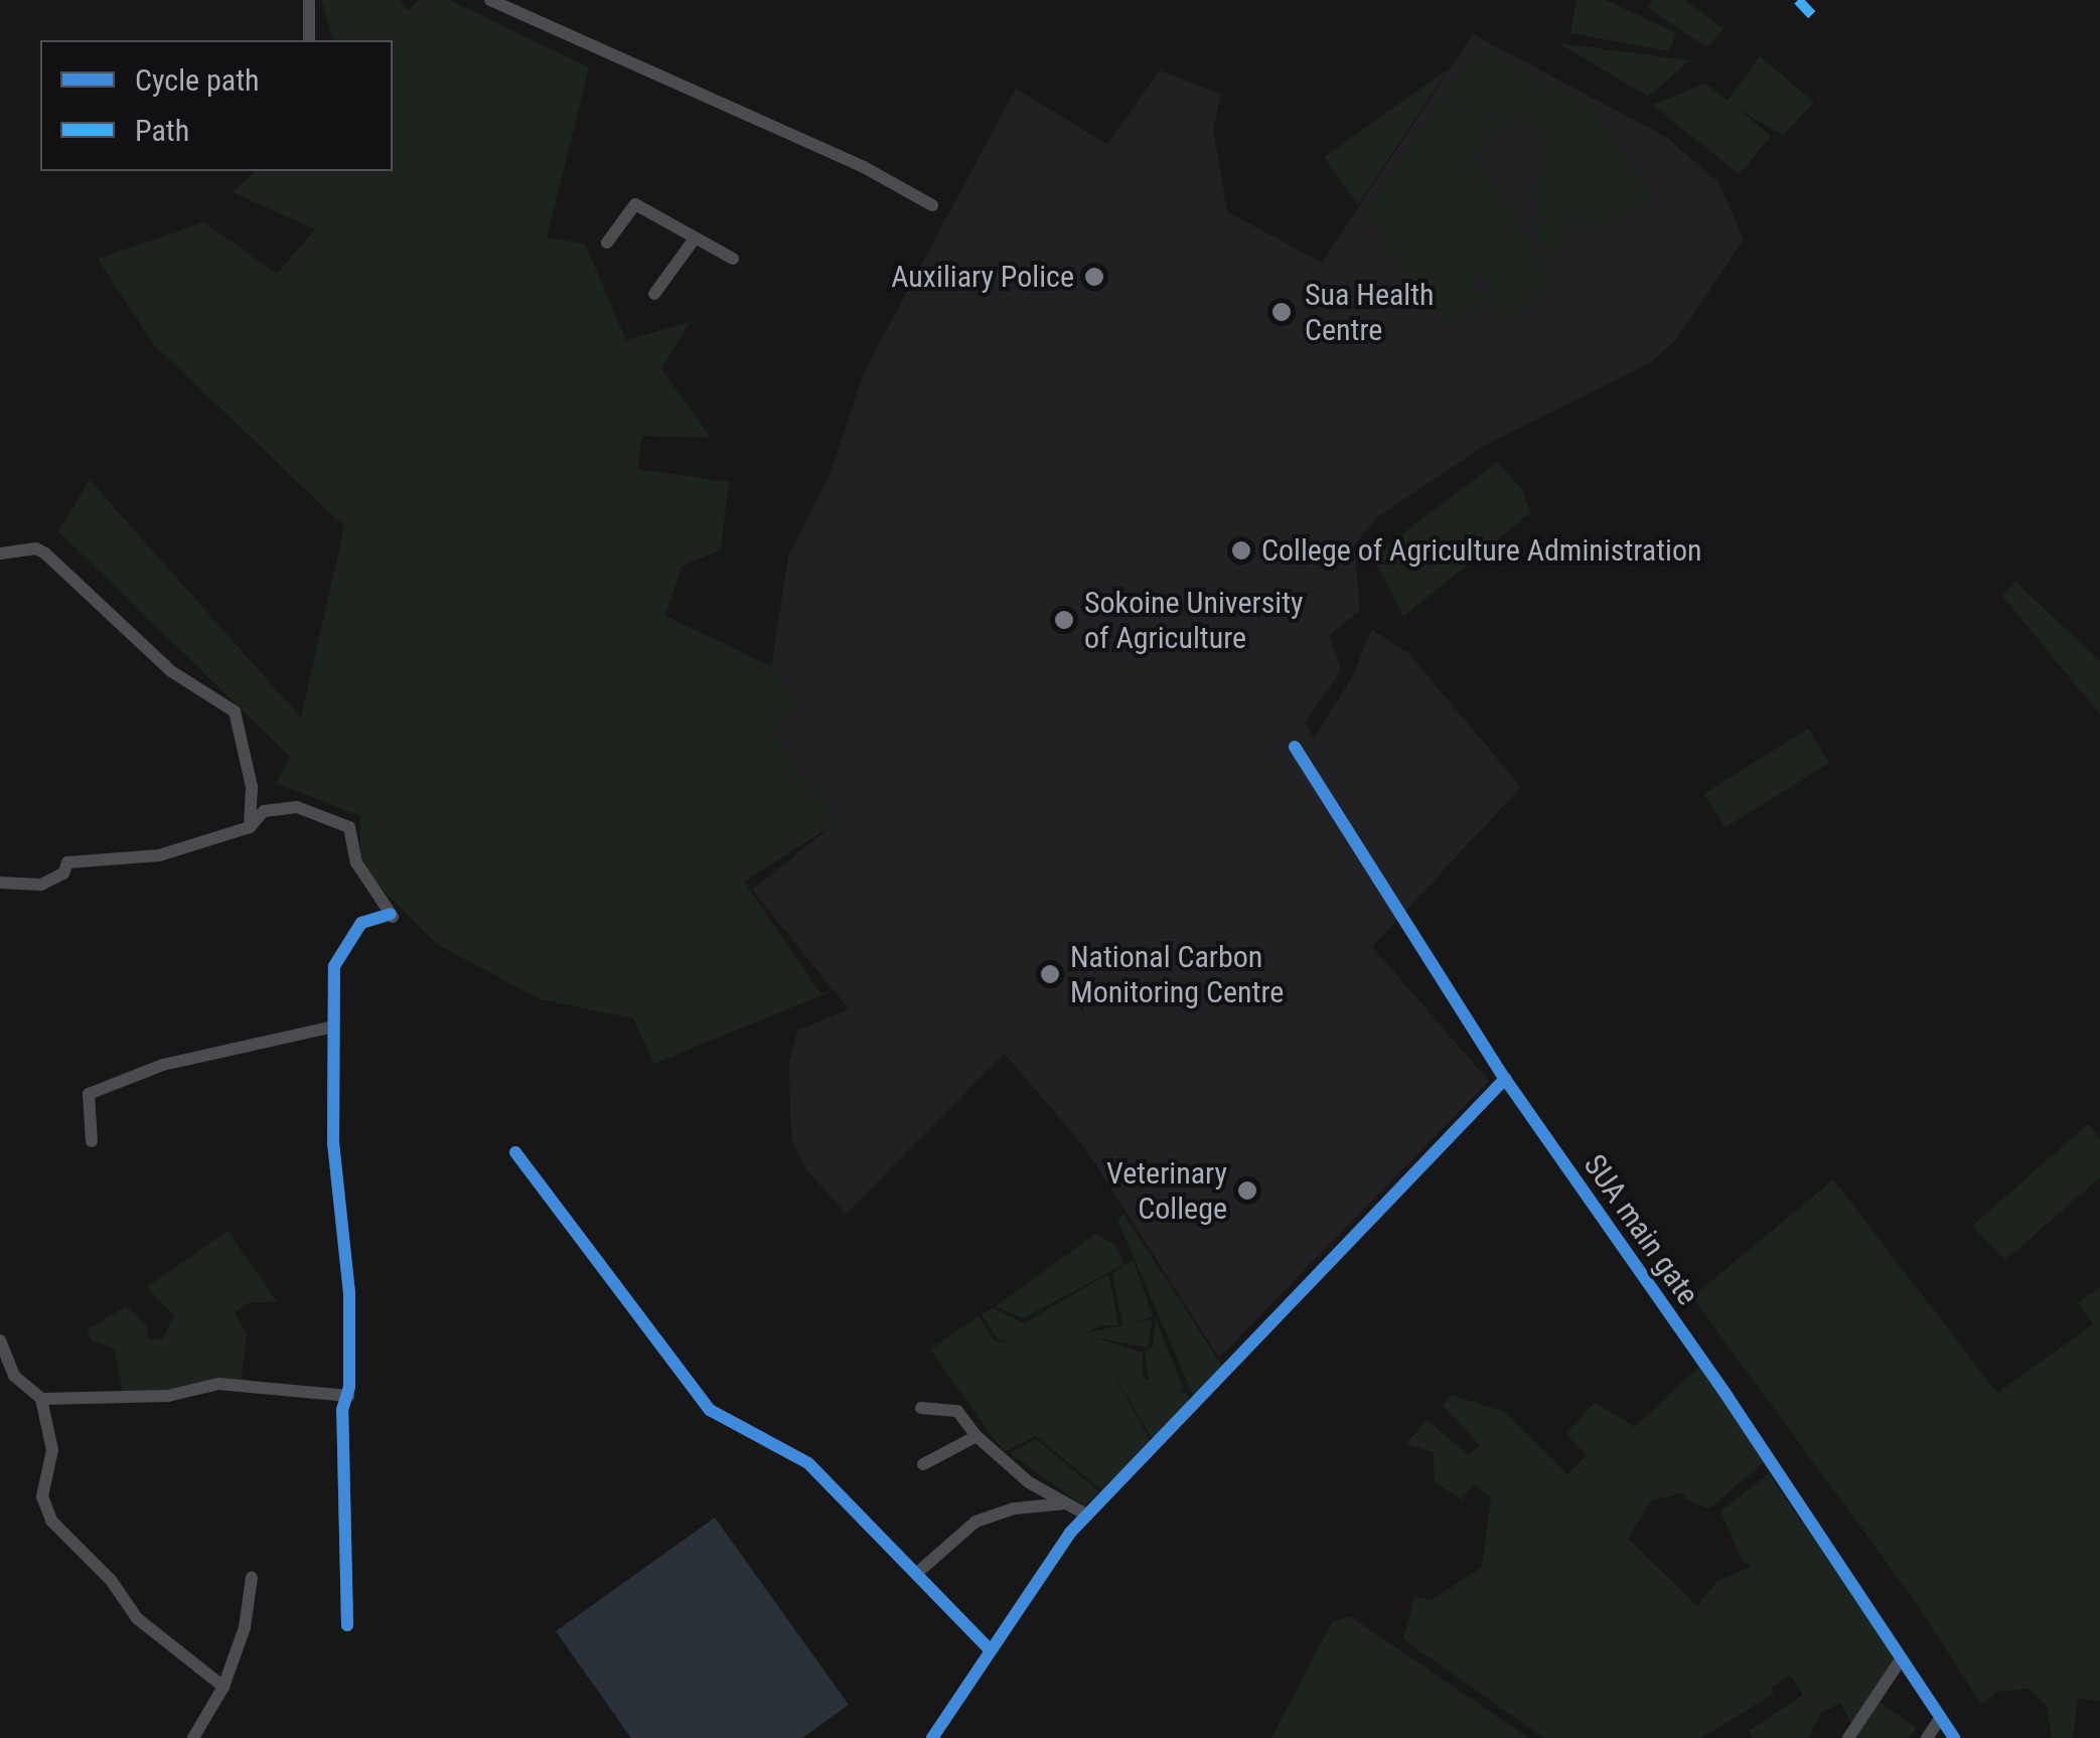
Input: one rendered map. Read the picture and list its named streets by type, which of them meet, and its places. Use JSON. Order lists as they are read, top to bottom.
{
  "streets": {
    "street": ["SUA main gate"]
  },
  "places": [
    "Auxiliary Police",
    "Sua Health Centre",
    "College of Agriculture Administration",
    "Sokoine University of Agriculture",
    "National Carbon Monitoring Centre",
    "Veterinary College"
  ],
  "legend": ["Cycle path", "Path"]
}
